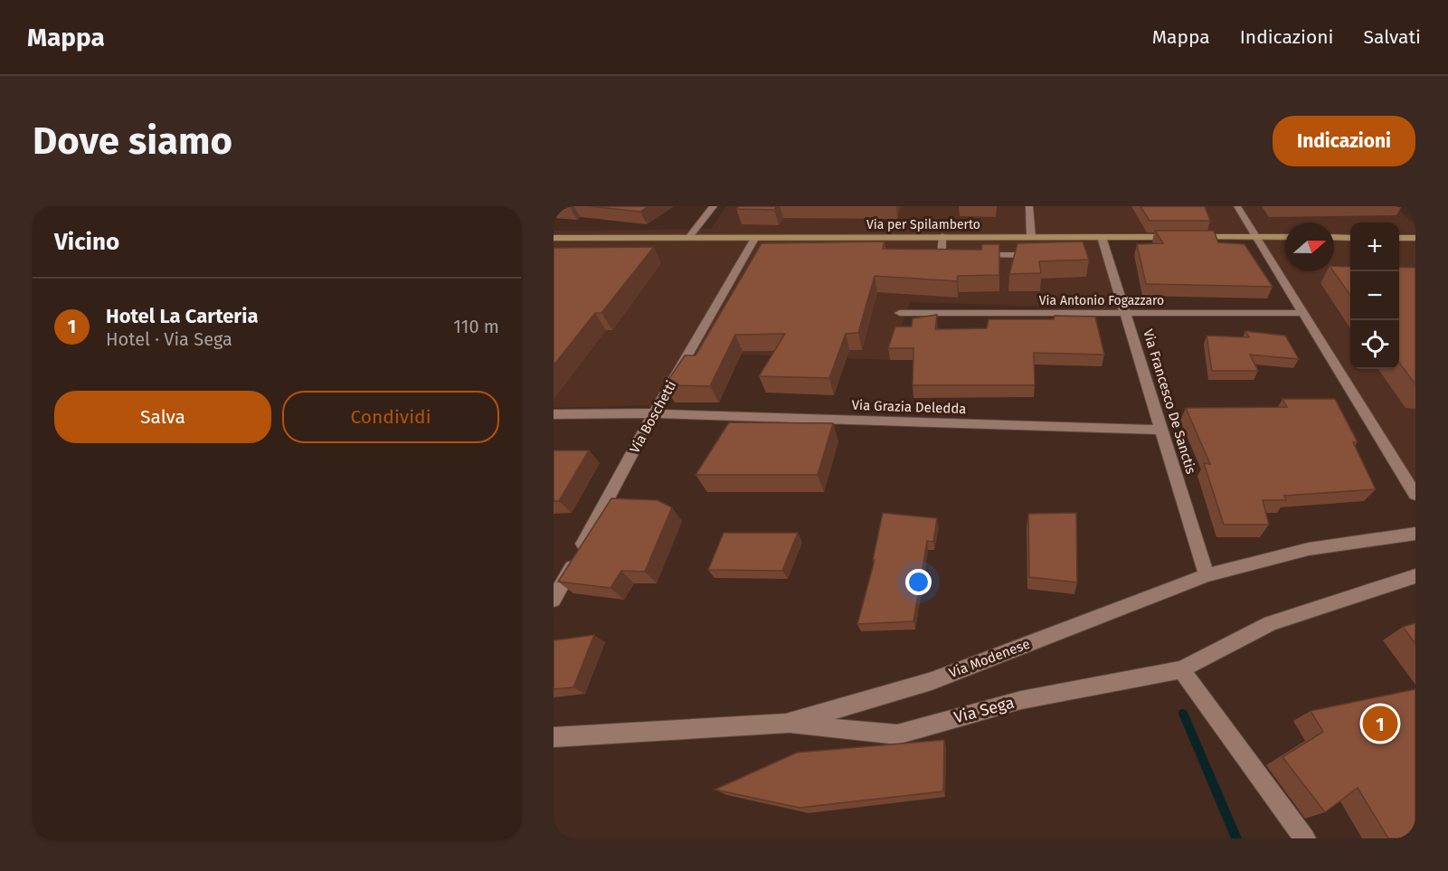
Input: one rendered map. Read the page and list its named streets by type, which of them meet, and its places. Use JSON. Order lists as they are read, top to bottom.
{
  "streets": {
    "main road": ["Via per Spilamberto"],
    "street": [
      "Via Antonio Fogazzaro",
      "Via Francesco De Sanctis",
      "Via Grazia Deledda",
      "Via Boschetti",
      "Via Modenese",
      "Via Sega"
    ]
  },
  "crossings": [
    ["Via per Spilamberto", "Via Francesco De Sanctis"],
    ["Via per Spilamberto", "Via Boschetti"],
    ["Via Antonio Fogazzaro", "Via Francesco De Sanctis"],
    ["Via Francesco De Sanctis", "Via Grazia Deledda"],
    ["Via Francesco De Sanctis", "Via Modenese"],
    ["Via Grazia Deledda", "Via Boschetti"],
    ["Via Modenese", "Via Sega"]
  ],
  "north": "right",
  "page": {
    "header": "Mappa",
    "nav": ["Mappa", "Indicazioni", "Salvati"],
    "buttons": [
      "Indicazioni",
      ["Salva", "Condividi"]
    ],
    "title": "Dove siamo",
    "heading": "Vicino",
    "map_buttons": ["+", "−"],
    "list": [
      {
        "mark": "1",
        "name": "Hotel La Carteria",
        "note": "Hotel · Via Sega",
        "value": "110 m"
      }
    ],
    "pins": "1"
  }
}
